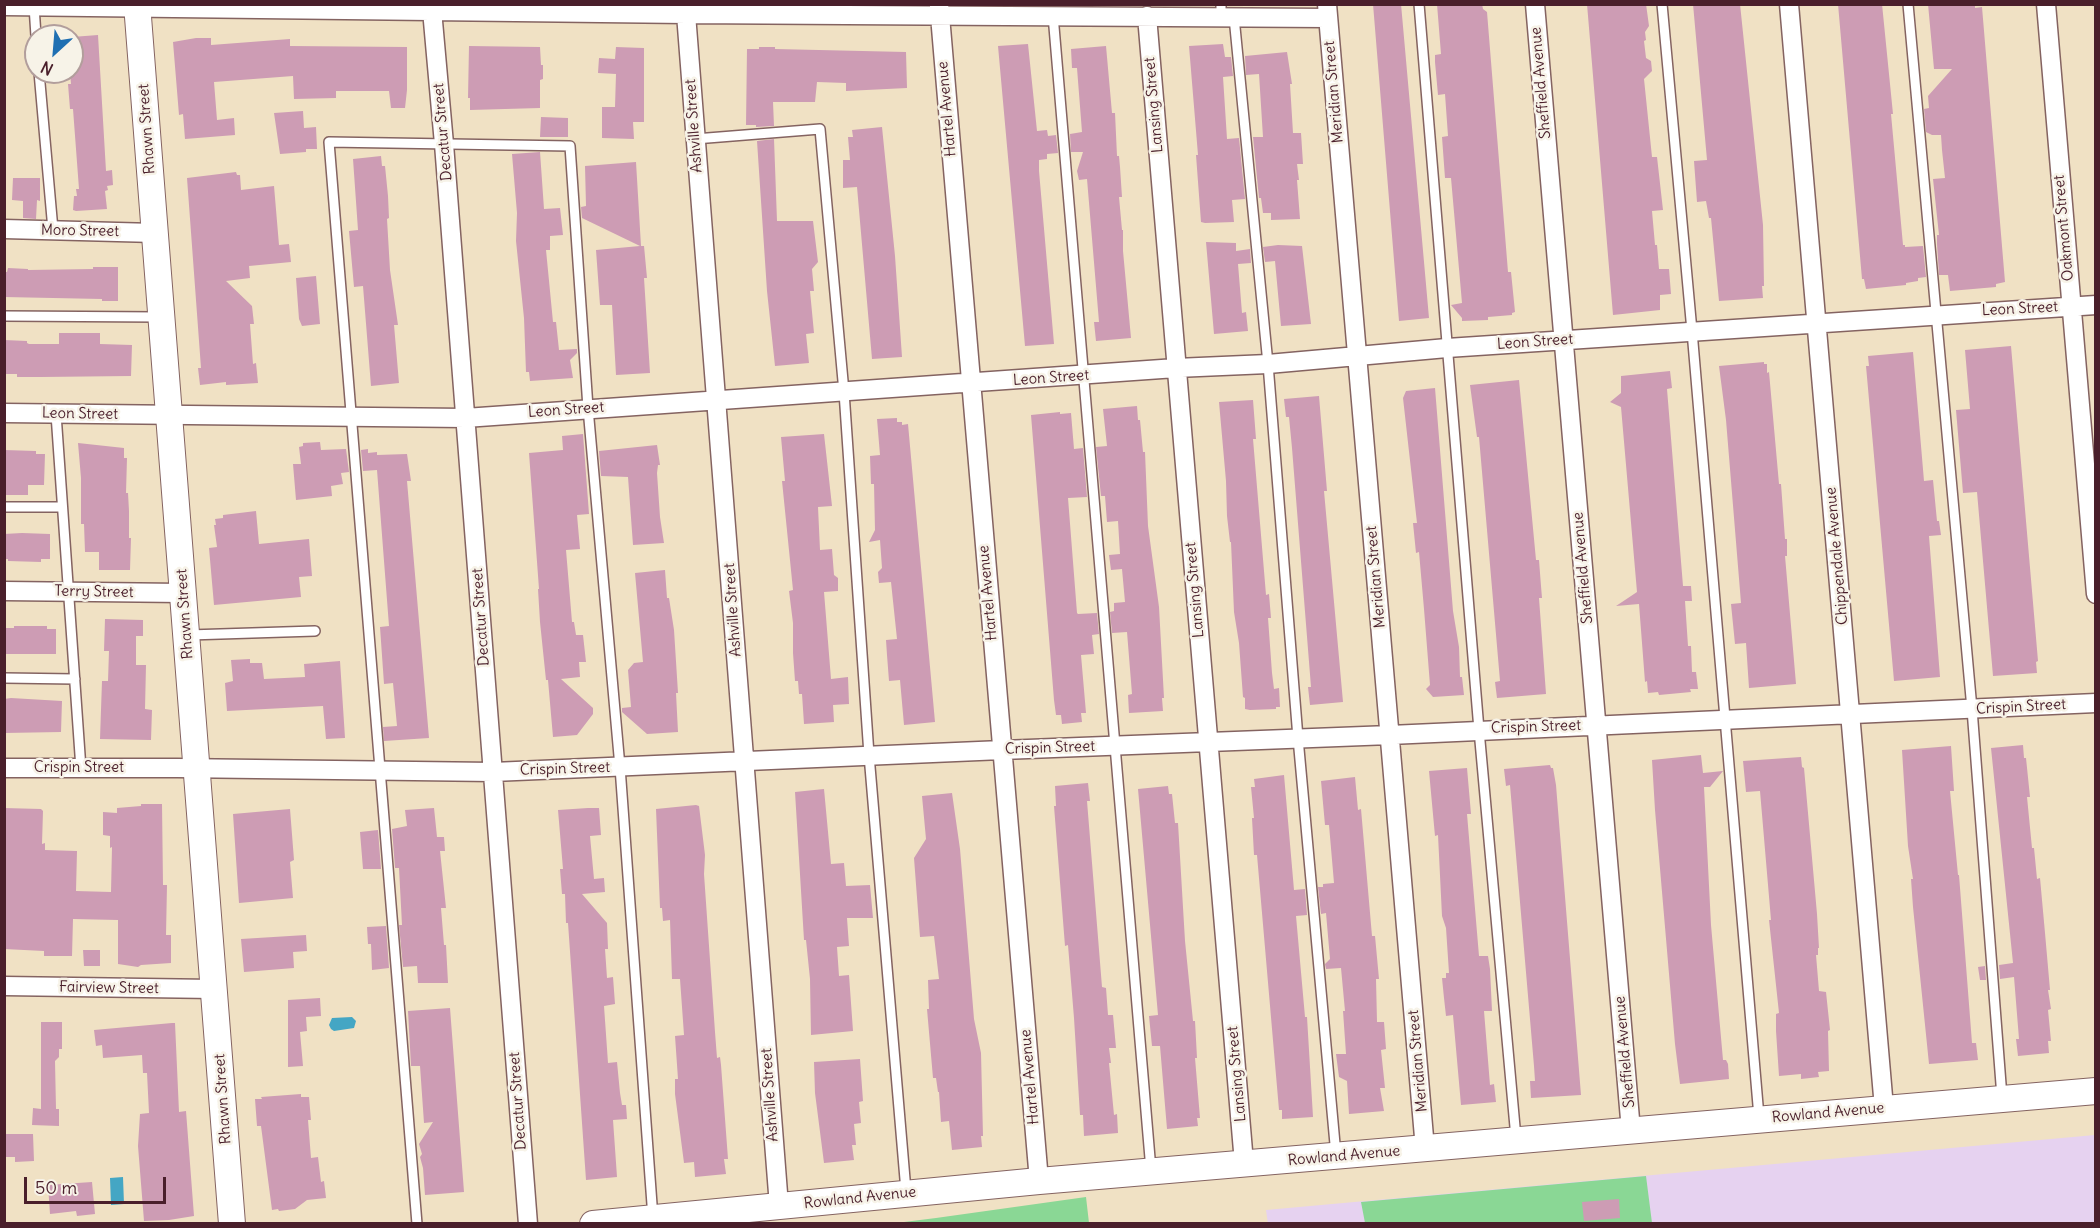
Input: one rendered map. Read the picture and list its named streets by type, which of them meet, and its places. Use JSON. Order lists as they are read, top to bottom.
{
  "streets": {
    "street": [
      "Sheffield Avenue",
      "Meridian Street",
      "Lansing Street",
      "Hartel Avenue",
      "Ashville Street",
      "Rhawn Street",
      "Decatur Street",
      "Oakmont Street",
      "Moro Street",
      "Leon Street",
      "Chippendale Avenue",
      "Terry Street",
      "Crispin Street",
      "Fairview Street",
      "Rowland Avenue"
    ]
  },
  "crossings": [
    ["Sheffield Avenue", "Leon Street"],
    ["Sheffield Avenue", "Crispin Street"],
    ["Sheffield Avenue", "Rowland Avenue"],
    ["Meridian Street", "Leon Street"],
    ["Meridian Street", "Crispin Street"],
    ["Meridian Street", "Rowland Avenue"],
    ["Lansing Street", "Leon Street"],
    ["Lansing Street", "Crispin Street"],
    ["Lansing Street", "Rowland Avenue"],
    ["Hartel Avenue", "Leon Street"],
    ["Hartel Avenue", "Crispin Street"],
    ["Hartel Avenue", "Rowland Avenue"],
    ["Ashville Street", "Leon Street"],
    ["Ashville Street", "Crispin Street"],
    ["Ashville Street", "Rowland Avenue"],
    ["Rhawn Street", "Moro Street"],
    ["Rhawn Street", "Leon Street"],
    ["Rhawn Street", "Terry Street"],
    ["Rhawn Street", "Crispin Street"],
    ["Rhawn Street", "Fairview Street"],
    ["Decatur Street", "Leon Street"],
    ["Decatur Street", "Crispin Street"],
    ["Oakmont Street", "Leon Street"],
    ["Leon Street", "Chippendale Avenue"],
    ["Chippendale Avenue", "Crispin Street"],
    ["Chippendale Avenue", "Rowland Avenue"]
  ],
  "scale_bar": "50 m",
  "north": "bottom left"
}
